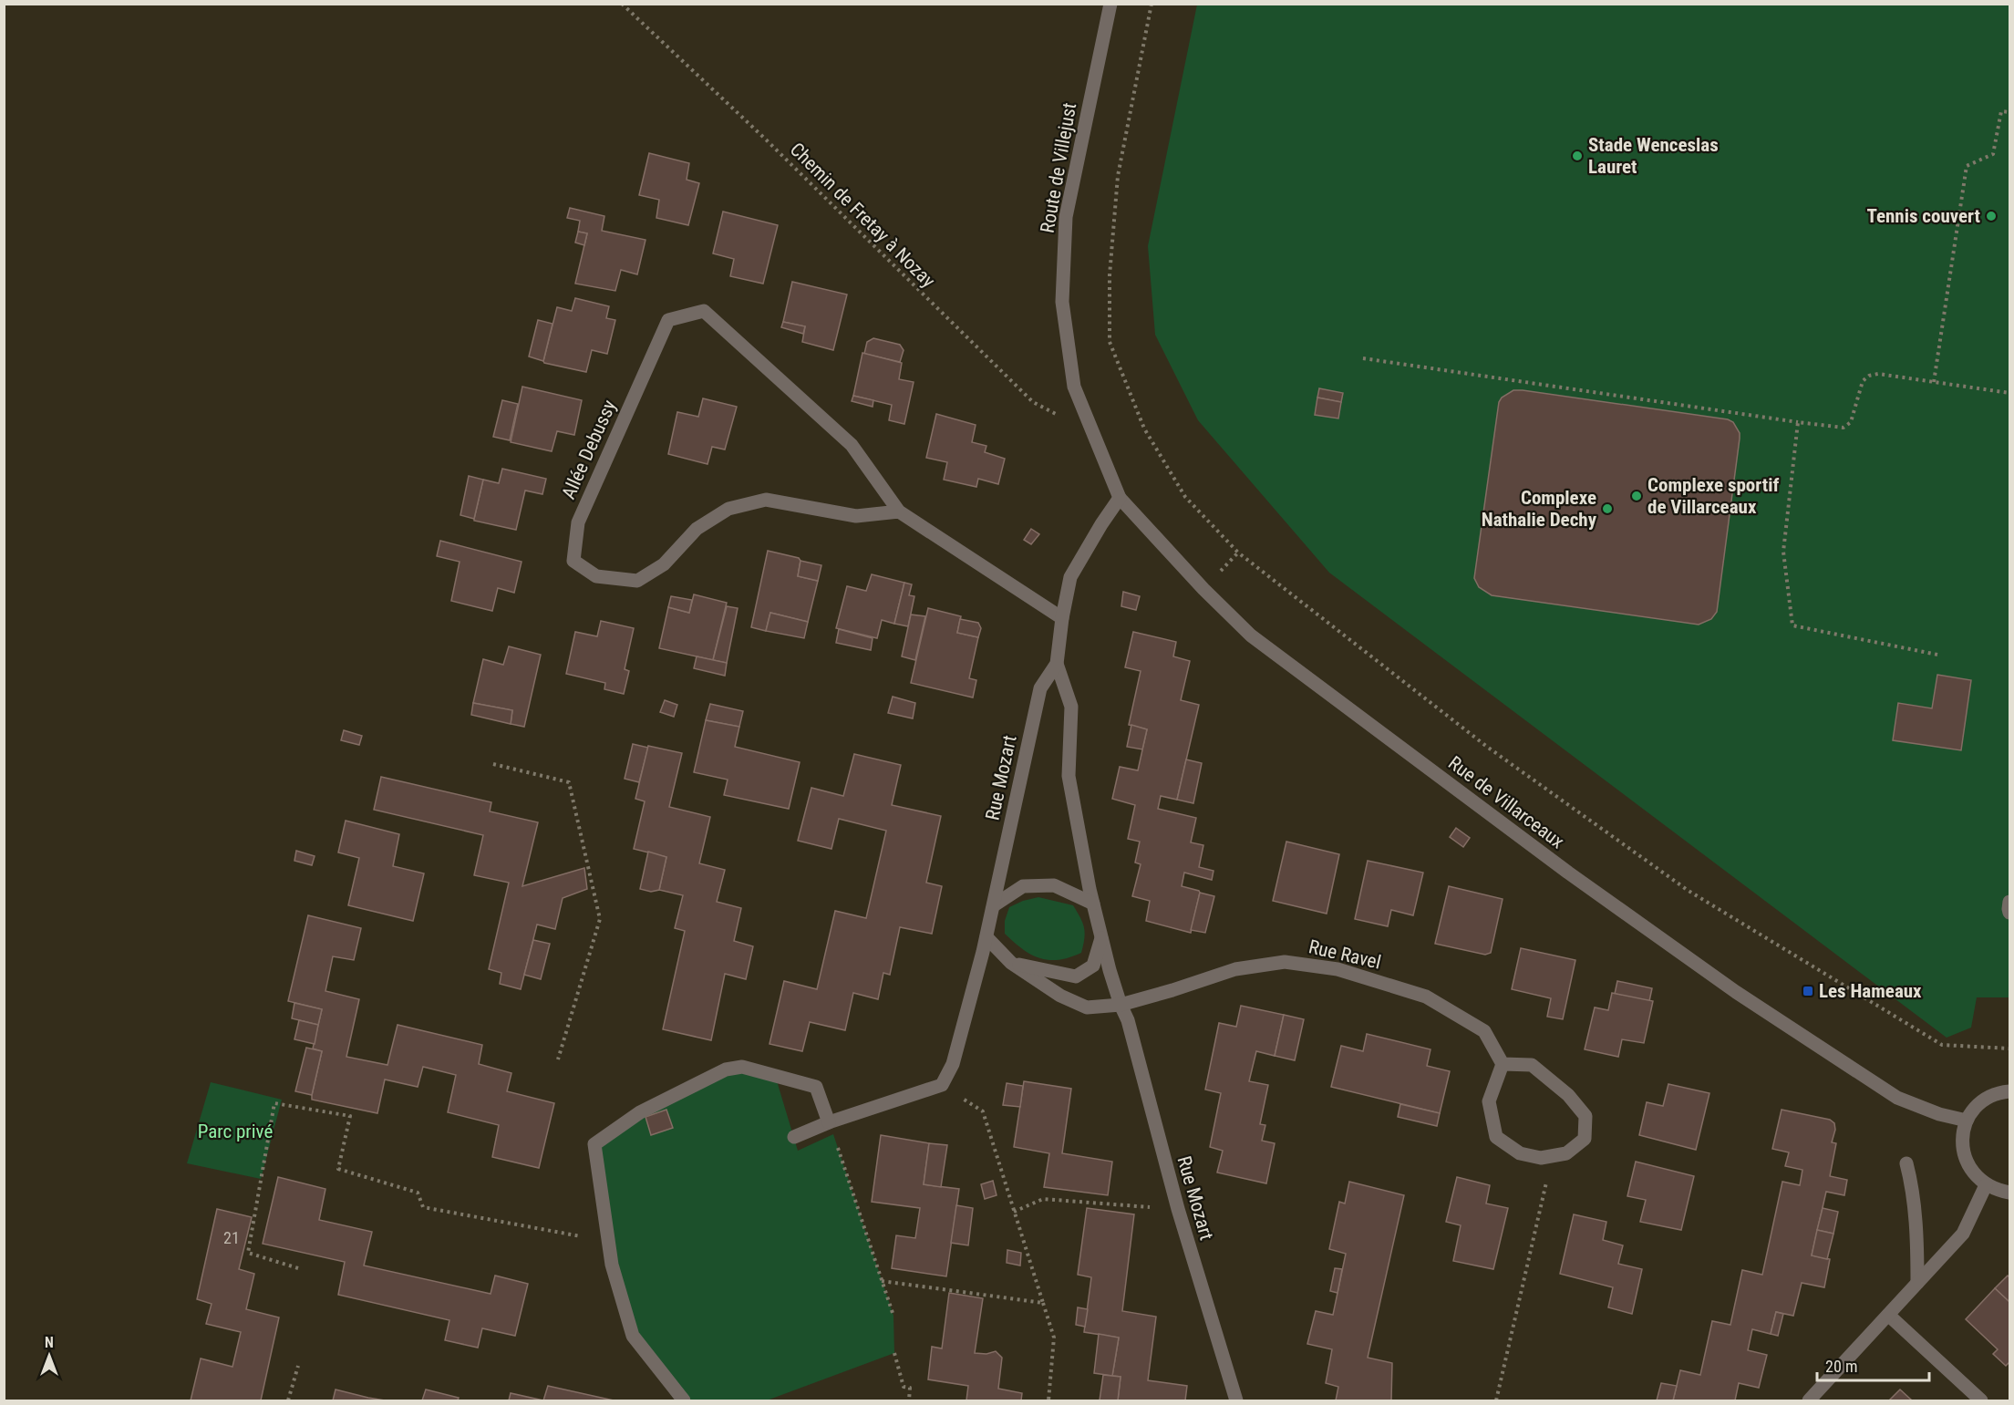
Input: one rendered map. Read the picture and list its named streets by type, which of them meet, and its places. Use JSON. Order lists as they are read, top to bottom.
{
  "streets": {
    "street": [
      "Route de Villejust",
      "Allée Debussy",
      "Rue Mozart",
      "Rue de Villarceaux",
      "Rue Ravel"
    ],
    "path": ["Chemin de Fretay à Nozay"]
  },
  "crossings": [
    ["Route de Villejust", "Chemin de Fretay à Nozay"],
    ["Route de Villejust", "Rue de Villarceaux"],
    ["Chemin de Fretay à Nozay", "Rue de Villarceaux"],
    ["Allée Debussy", "Rue Mozart"],
    ["Rue Mozart", "Rue de Villarceaux"],
    ["Rue Mozart", "Rue Ravel"]
  ],
  "parks": ["Parc privé"],
  "places": {
    "other": [
      "Stade Wenceslas Lauret",
      "Tennis couvert",
      "Complexe sportif de Villarceaux",
      "Complexe Nathalie Dechy"
    ],
    "transit": ["Les Hameaux"]
  },
  "house_numbers": ["21"],
  "scale_bar": "20 m",
  "north": "top"
}
